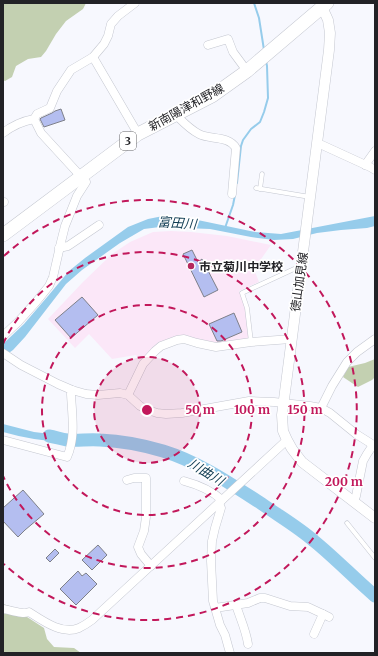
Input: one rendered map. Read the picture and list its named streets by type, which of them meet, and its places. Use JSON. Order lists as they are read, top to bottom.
{
  "streets": {
    "main road": ["新南陽津和野線", "3"],
    "street": ["徳山加見線"]
  },
  "crossings": [
    ["新南陽津和野線", "徳山加見線"]
  ],
  "water": ["富田川", "川曲川"],
  "places": ["市立菊川中学校"],
  "rings": [
    "50 m",
    "100 m",
    "150 m",
    "200 m"
  ]
}
